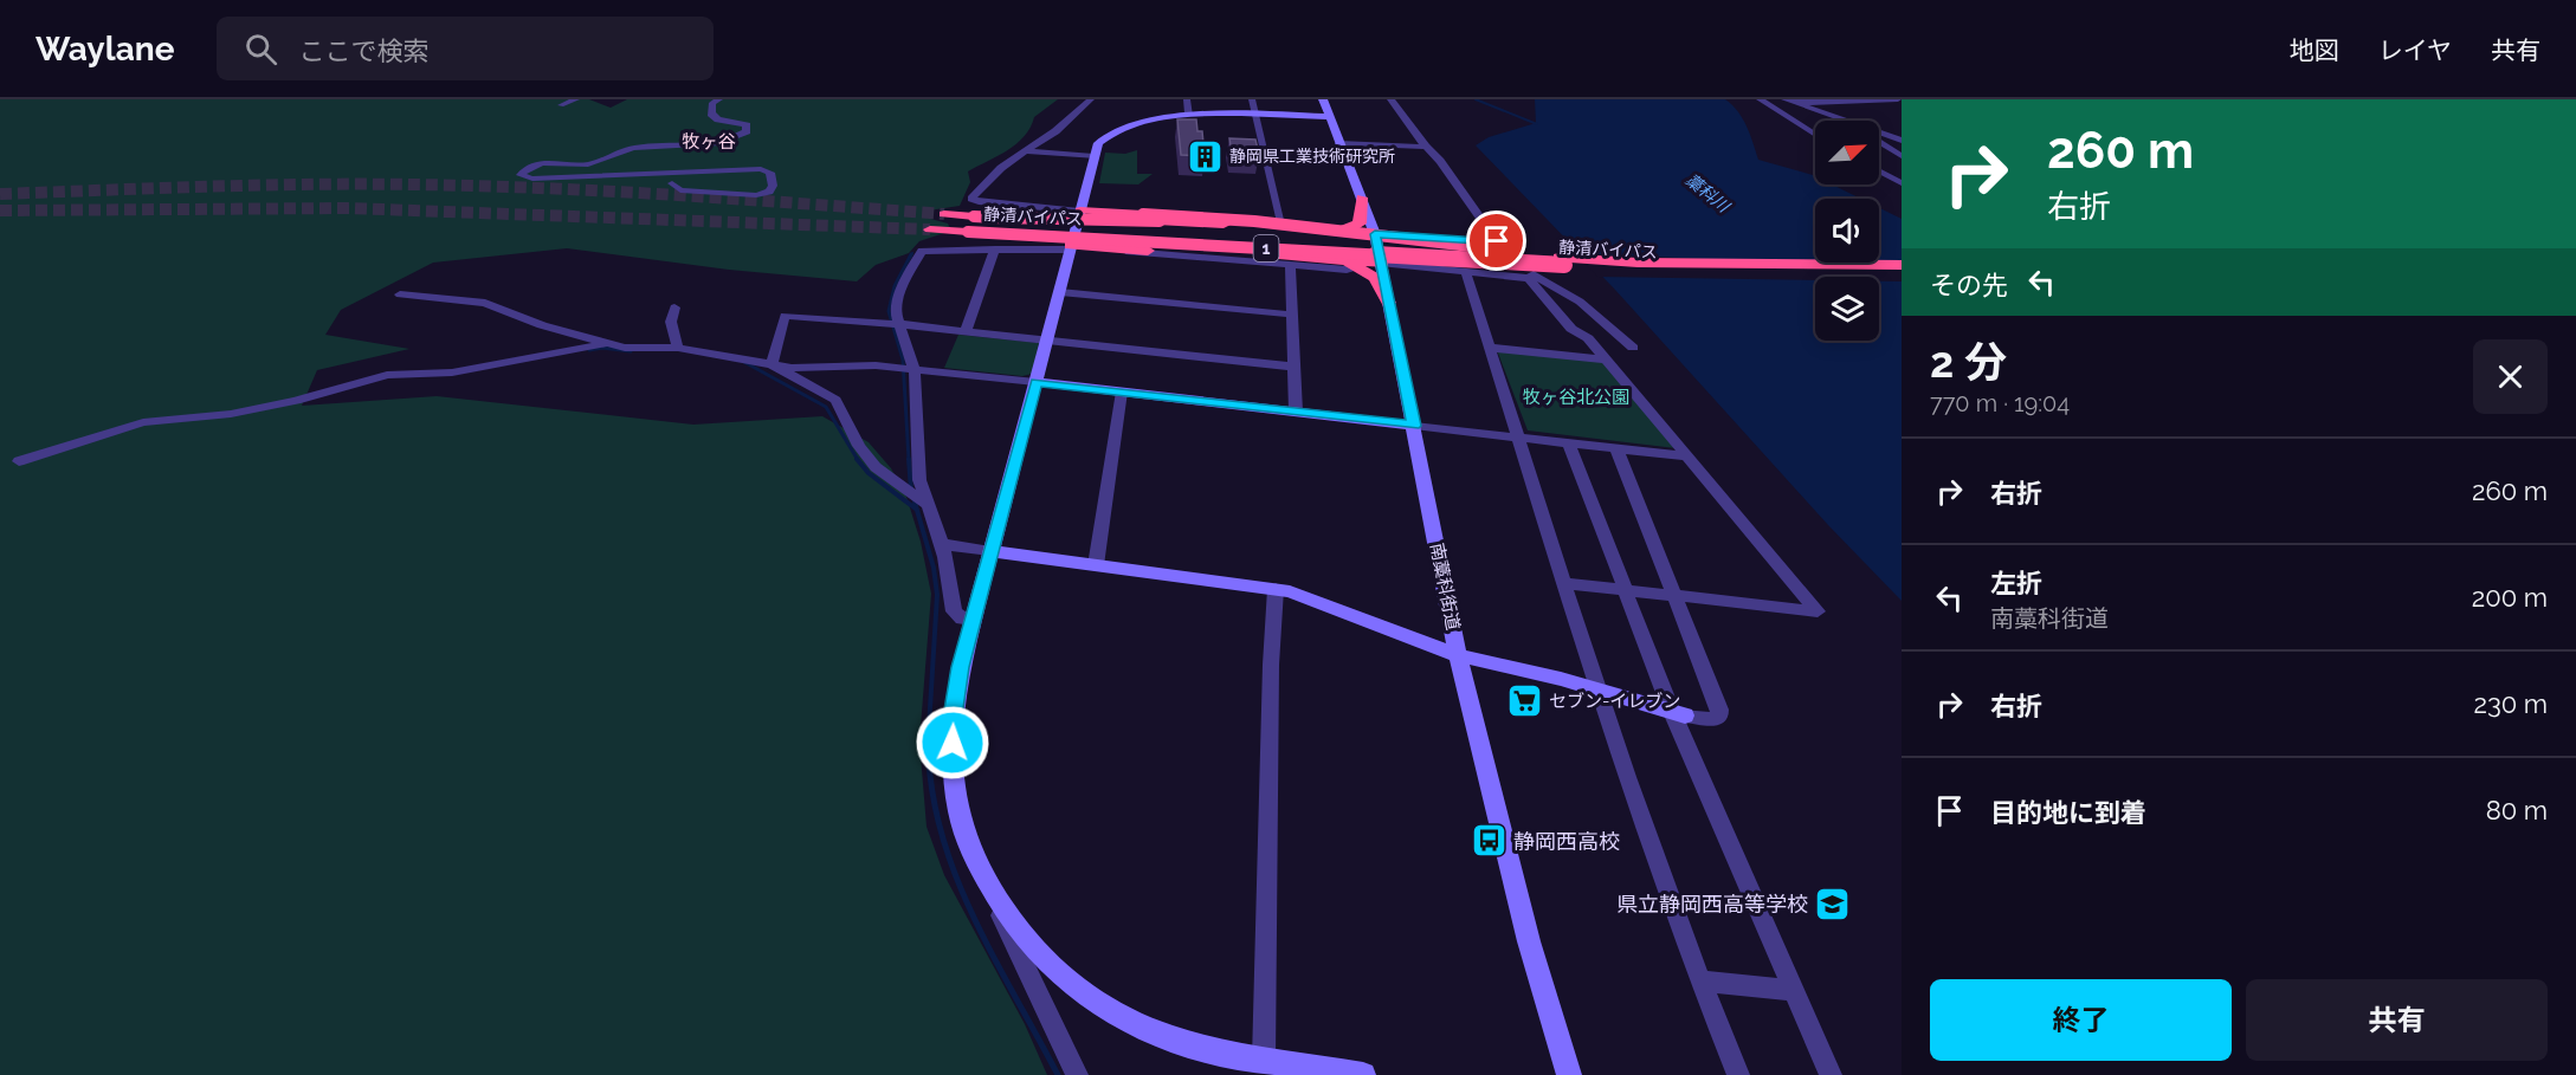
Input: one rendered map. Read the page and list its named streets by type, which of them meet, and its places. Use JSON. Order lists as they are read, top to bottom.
{
  "streets": {
    "highway": ["静清バイパス", "1"],
    "street": ["南藁科街道"]
  },
  "crossings": [
    ["静清バイパス", "1"],
    ["1", "南藁科街道"]
  ],
  "districts": ["牧ヶ谷"],
  "water": ["藁科川"],
  "parks": ["牧ヶ谷北公園"],
  "places": {
    "building": ["静岡県工業技術研究所"],
    "supermarket": ["セブン-イレブン"],
    "bus stop": ["静岡西高校"],
    "school or university": ["県立静岡西高等学校"]
  },
  "north": "top right",
  "page": {
    "header": "Waylane",
    "search": "ここで検索",
    "nav": ["地図", "レイヤ", "共有"],
    "turn": ["260 m", "右折"],
    "then": "その先",
    "heading": ["2 分", "770 m · 19:04"],
    "list": [
      {
        "name": "右折",
        "value": "260 m"
      },
      {
        "name": "左折",
        "note": "南藁科街道",
        "value": "200 m"
      },
      {
        "name": "右折",
        "value": "230 m"
      },
      {
        "name": "目的地に到着",
        "value": "80 m"
      }
    ],
    "buttons": ["終了", "共有"]
  }
}
